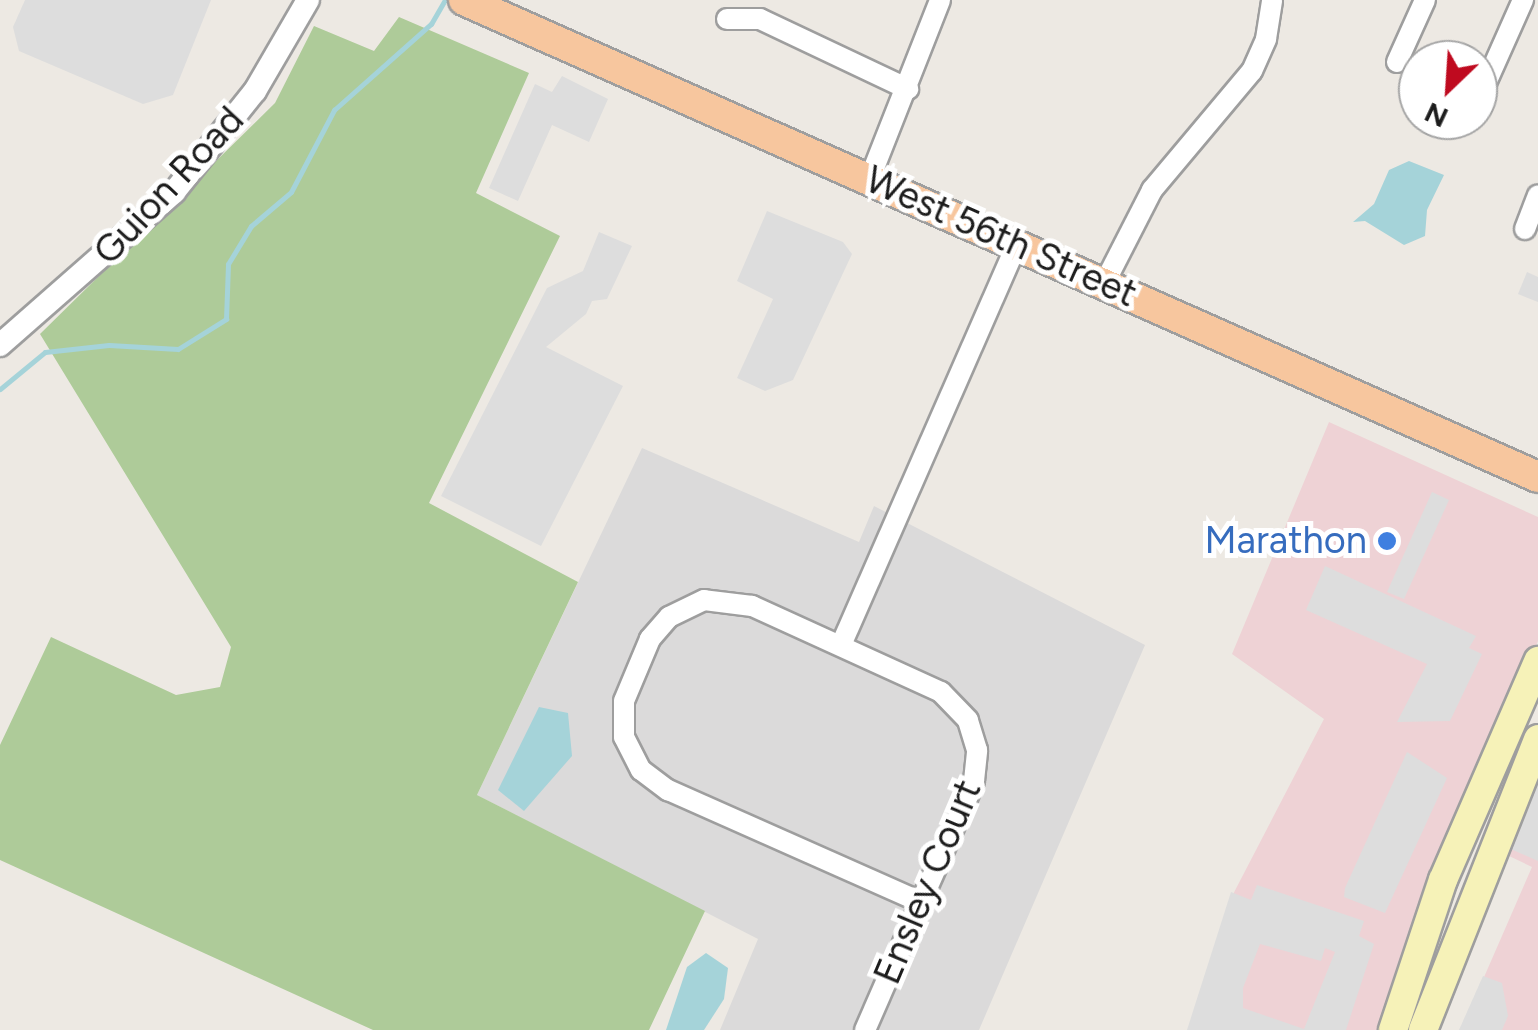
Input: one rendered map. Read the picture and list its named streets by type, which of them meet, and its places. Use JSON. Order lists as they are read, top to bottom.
{
  "streets": {
    "main road": ["West 56th Street"],
    "street": ["Guion Road", "Ensley Court"]
  },
  "places": ["Marathon"],
  "north": "bottom left"
}
